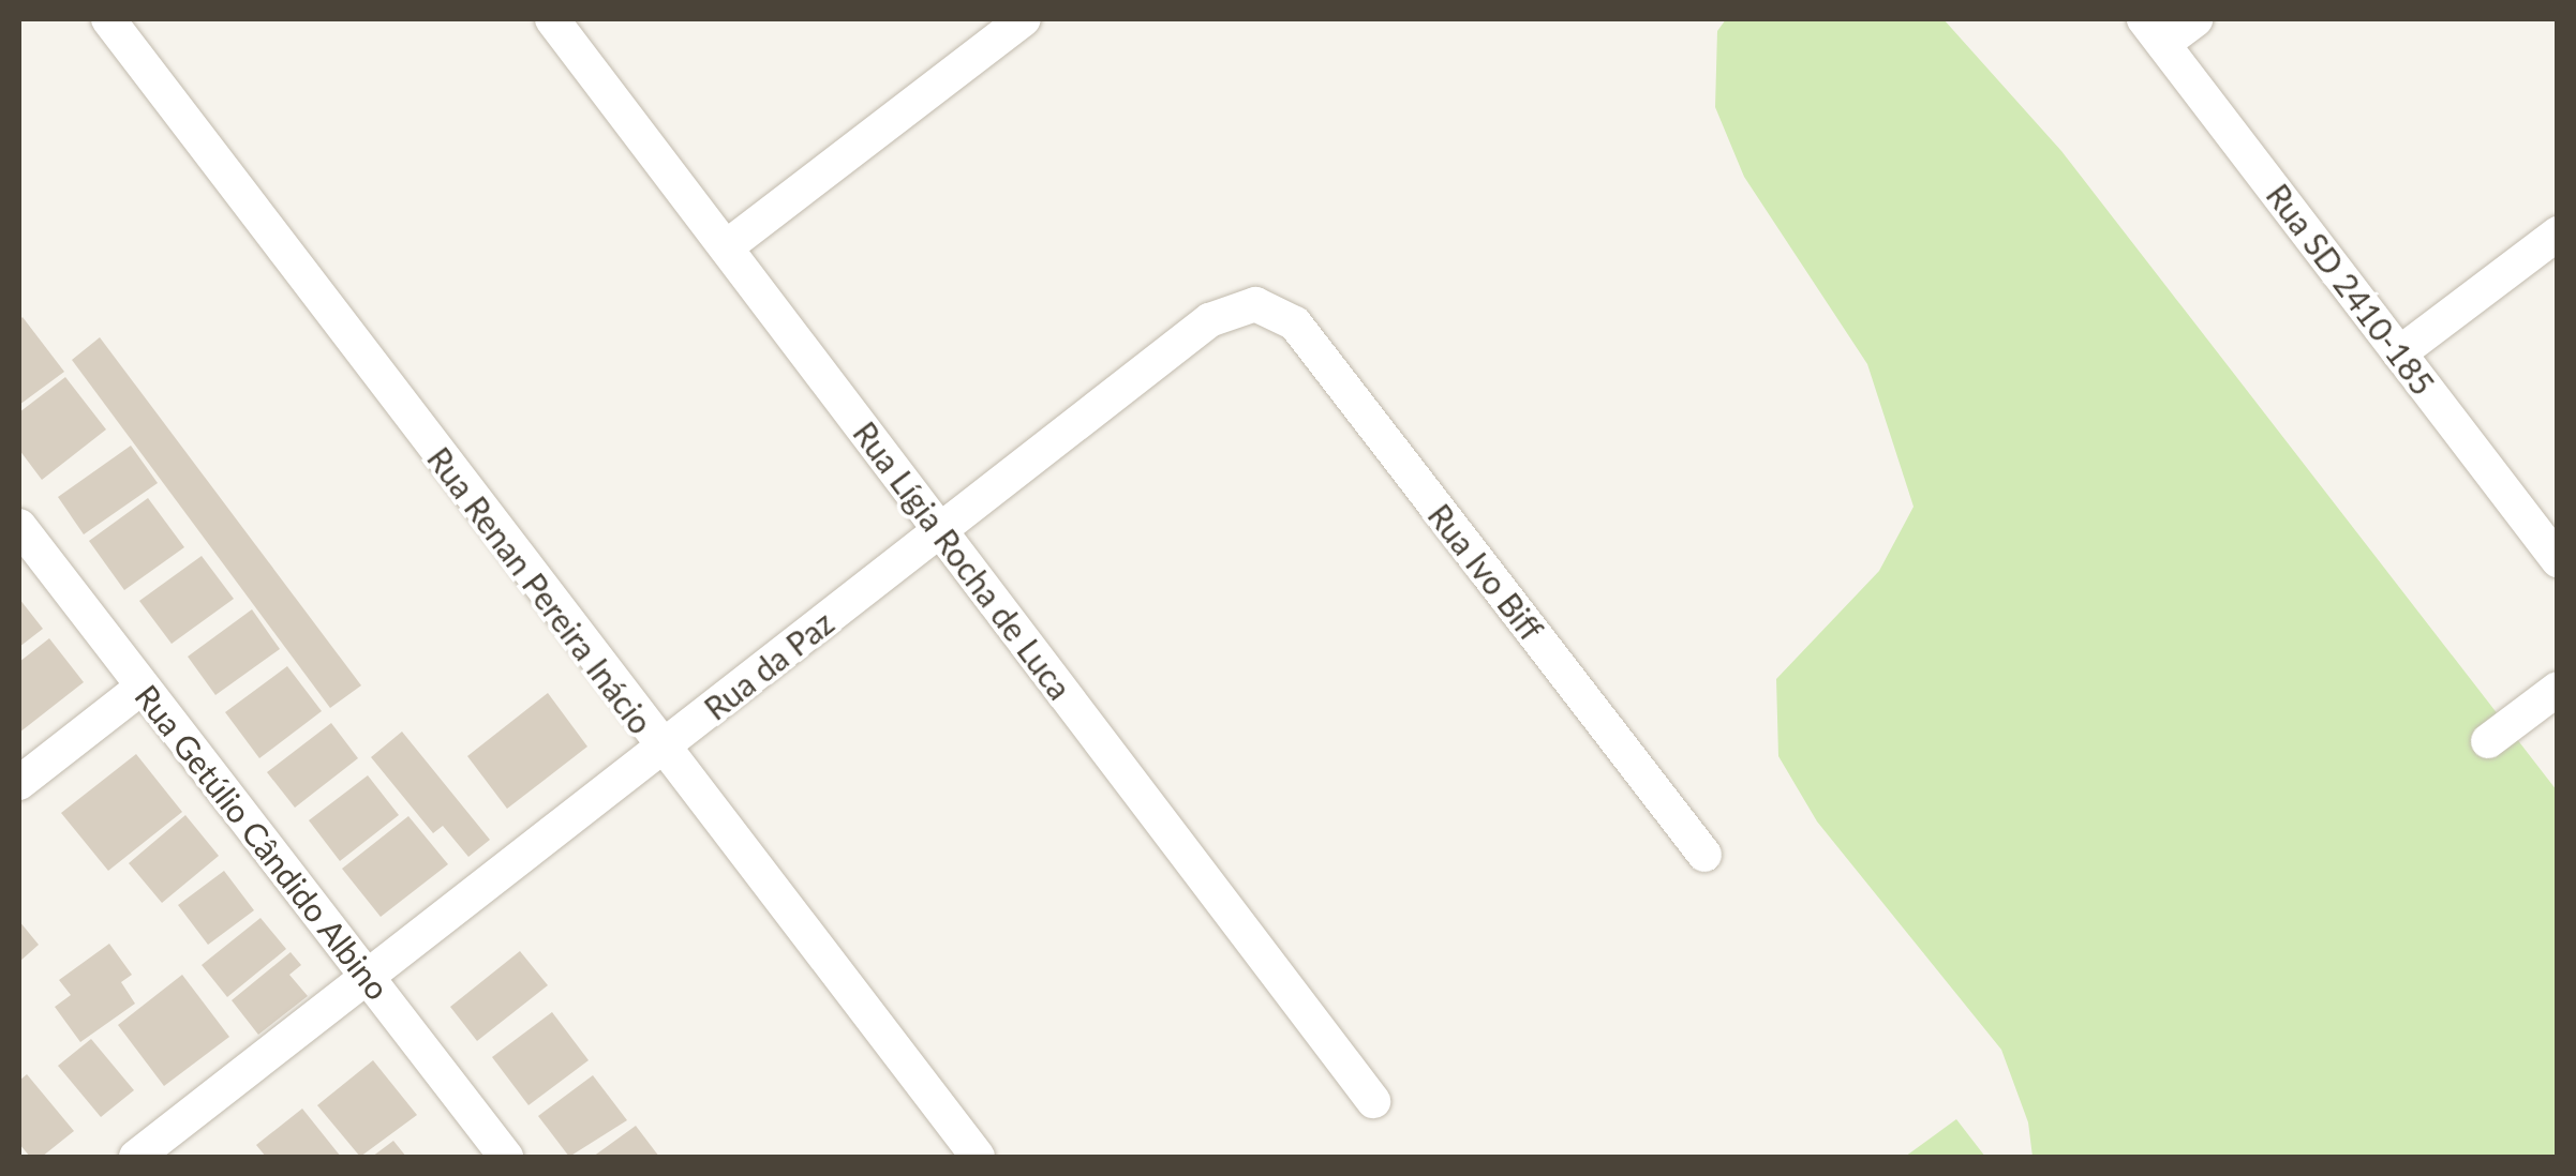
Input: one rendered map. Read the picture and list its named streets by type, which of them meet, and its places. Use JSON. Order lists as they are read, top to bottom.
{
  "streets": {
    "street": [
      "Rua SD 2410-185",
      "Rua Lígia Rocha de Luca",
      "Rua Ivo Biff",
      "Rua Renan Pereira Inácio",
      "Rua da Paz",
      "Rua Getúlio Cândido Albino"
    ]
  },
  "crossings": [
    ["Rua Lígia Rocha de Luca", "Rua da Paz"],
    ["Rua Ivo Biff", "Rua da Paz"],
    ["Rua Renan Pereira Inácio", "Rua da Paz"],
    ["Rua da Paz", "Rua Getúlio Cândido Albino"]
  ]
}
